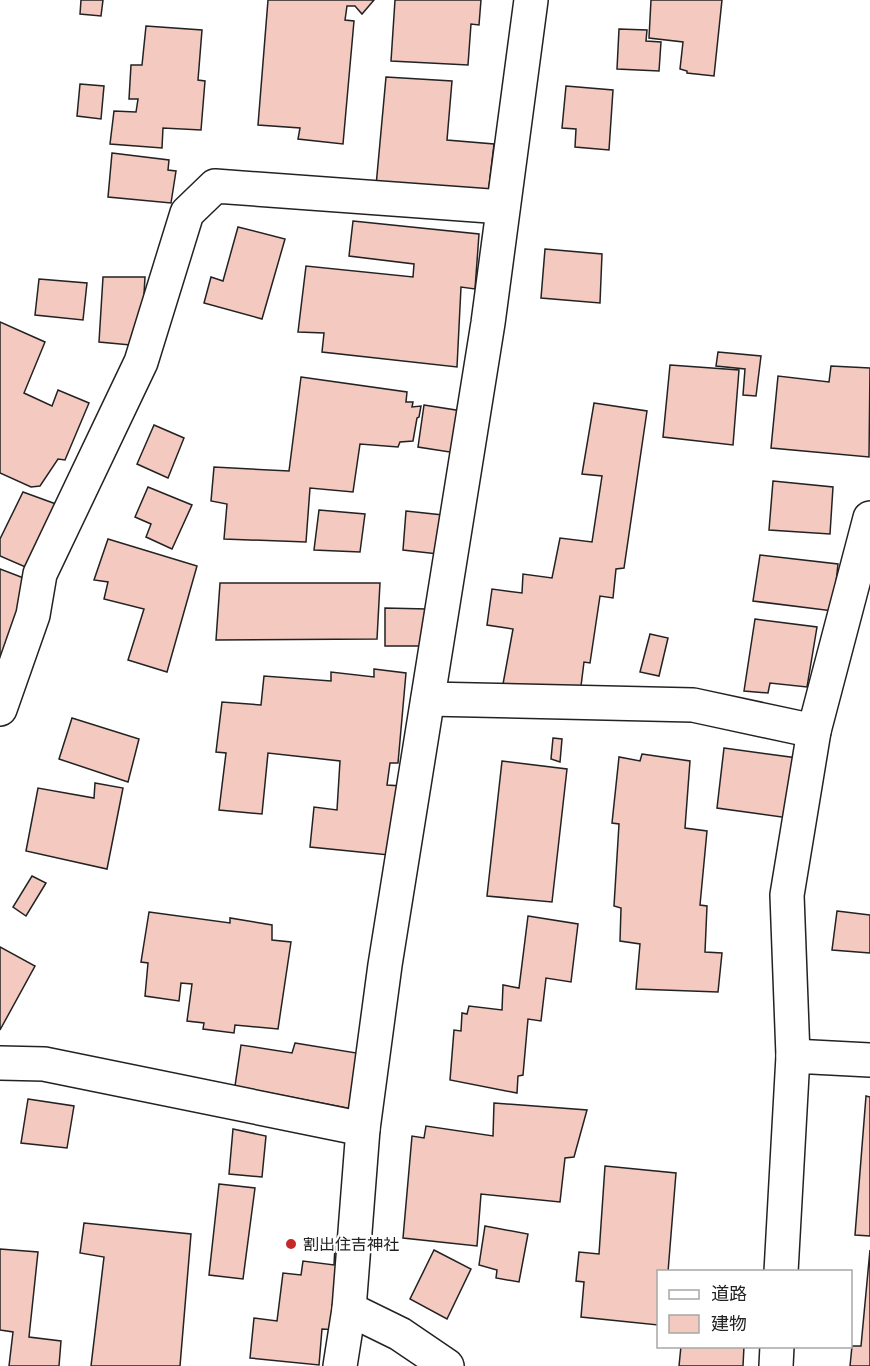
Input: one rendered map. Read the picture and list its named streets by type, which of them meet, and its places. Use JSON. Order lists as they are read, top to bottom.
{
  "places": ["割出住吉神社"],
  "legend": ["道路", "建物"]
}
